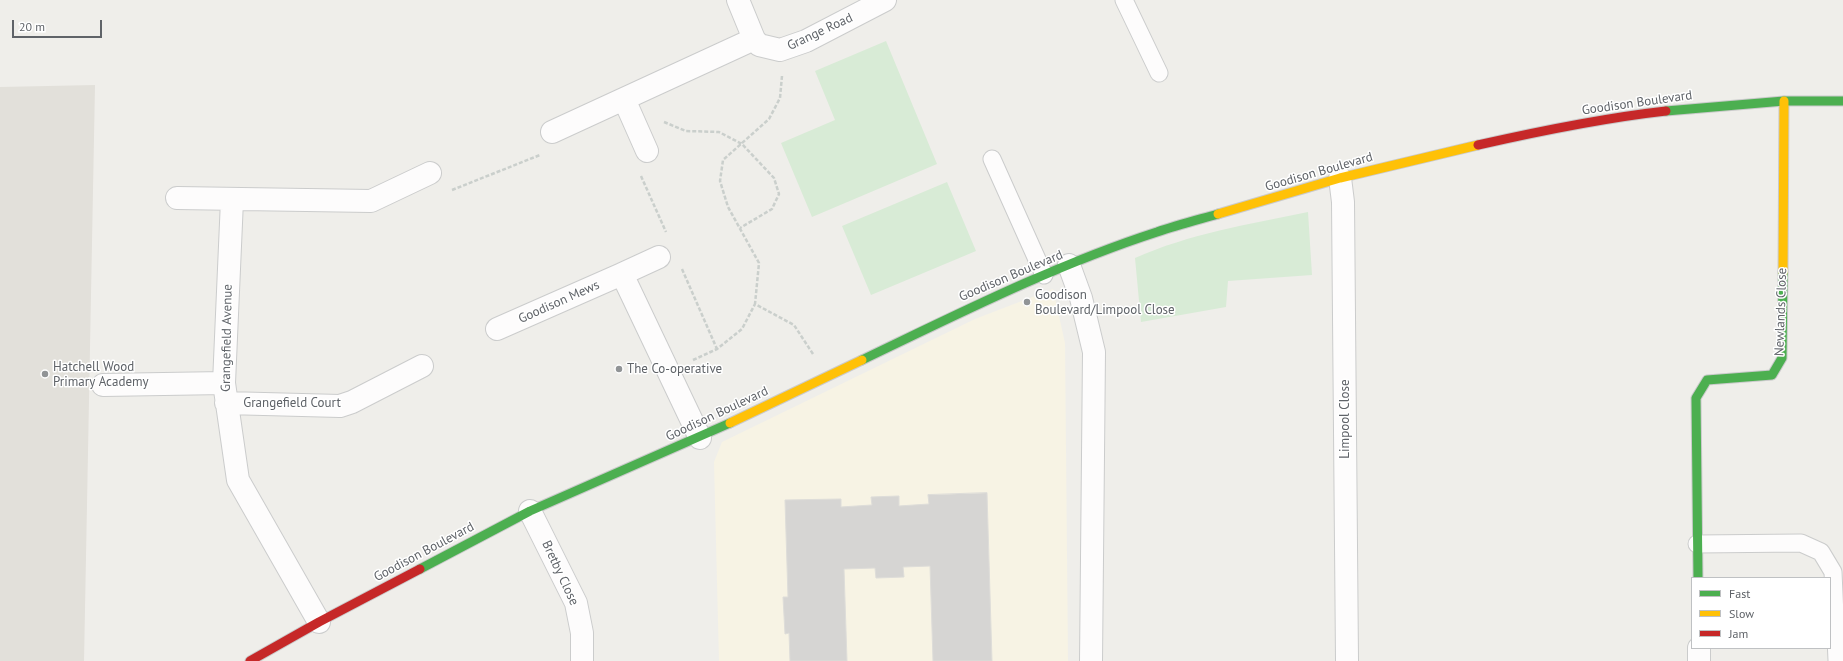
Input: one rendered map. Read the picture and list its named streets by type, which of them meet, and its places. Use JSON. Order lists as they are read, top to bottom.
{
  "streets": {
    "street": [
      "Grange Road",
      "Goodison Boulevard",
      "Goodison Mews",
      "Newlands Close",
      "Grangefield Avenue",
      "Grangefield Court",
      "Limpool Close",
      "Bretby Close"
    ]
  },
  "crossings": [
    ["Goodison Boulevard", "Newlands Close"],
    ["Goodison Boulevard", "Grangefield Avenue"],
    ["Goodison Boulevard", "Limpool Close"],
    ["Goodison Boulevard", "Bretby Close"],
    ["Grangefield Avenue", "Grangefield Court"]
  ],
  "places": ["Goodison Boulevard/Limpool Close", "The Co-operative", "Hatchell Wood Primary Academy"],
  "legend": ["Fast", "Slow", "Jam"],
  "scale_bar": "20 m"
}
